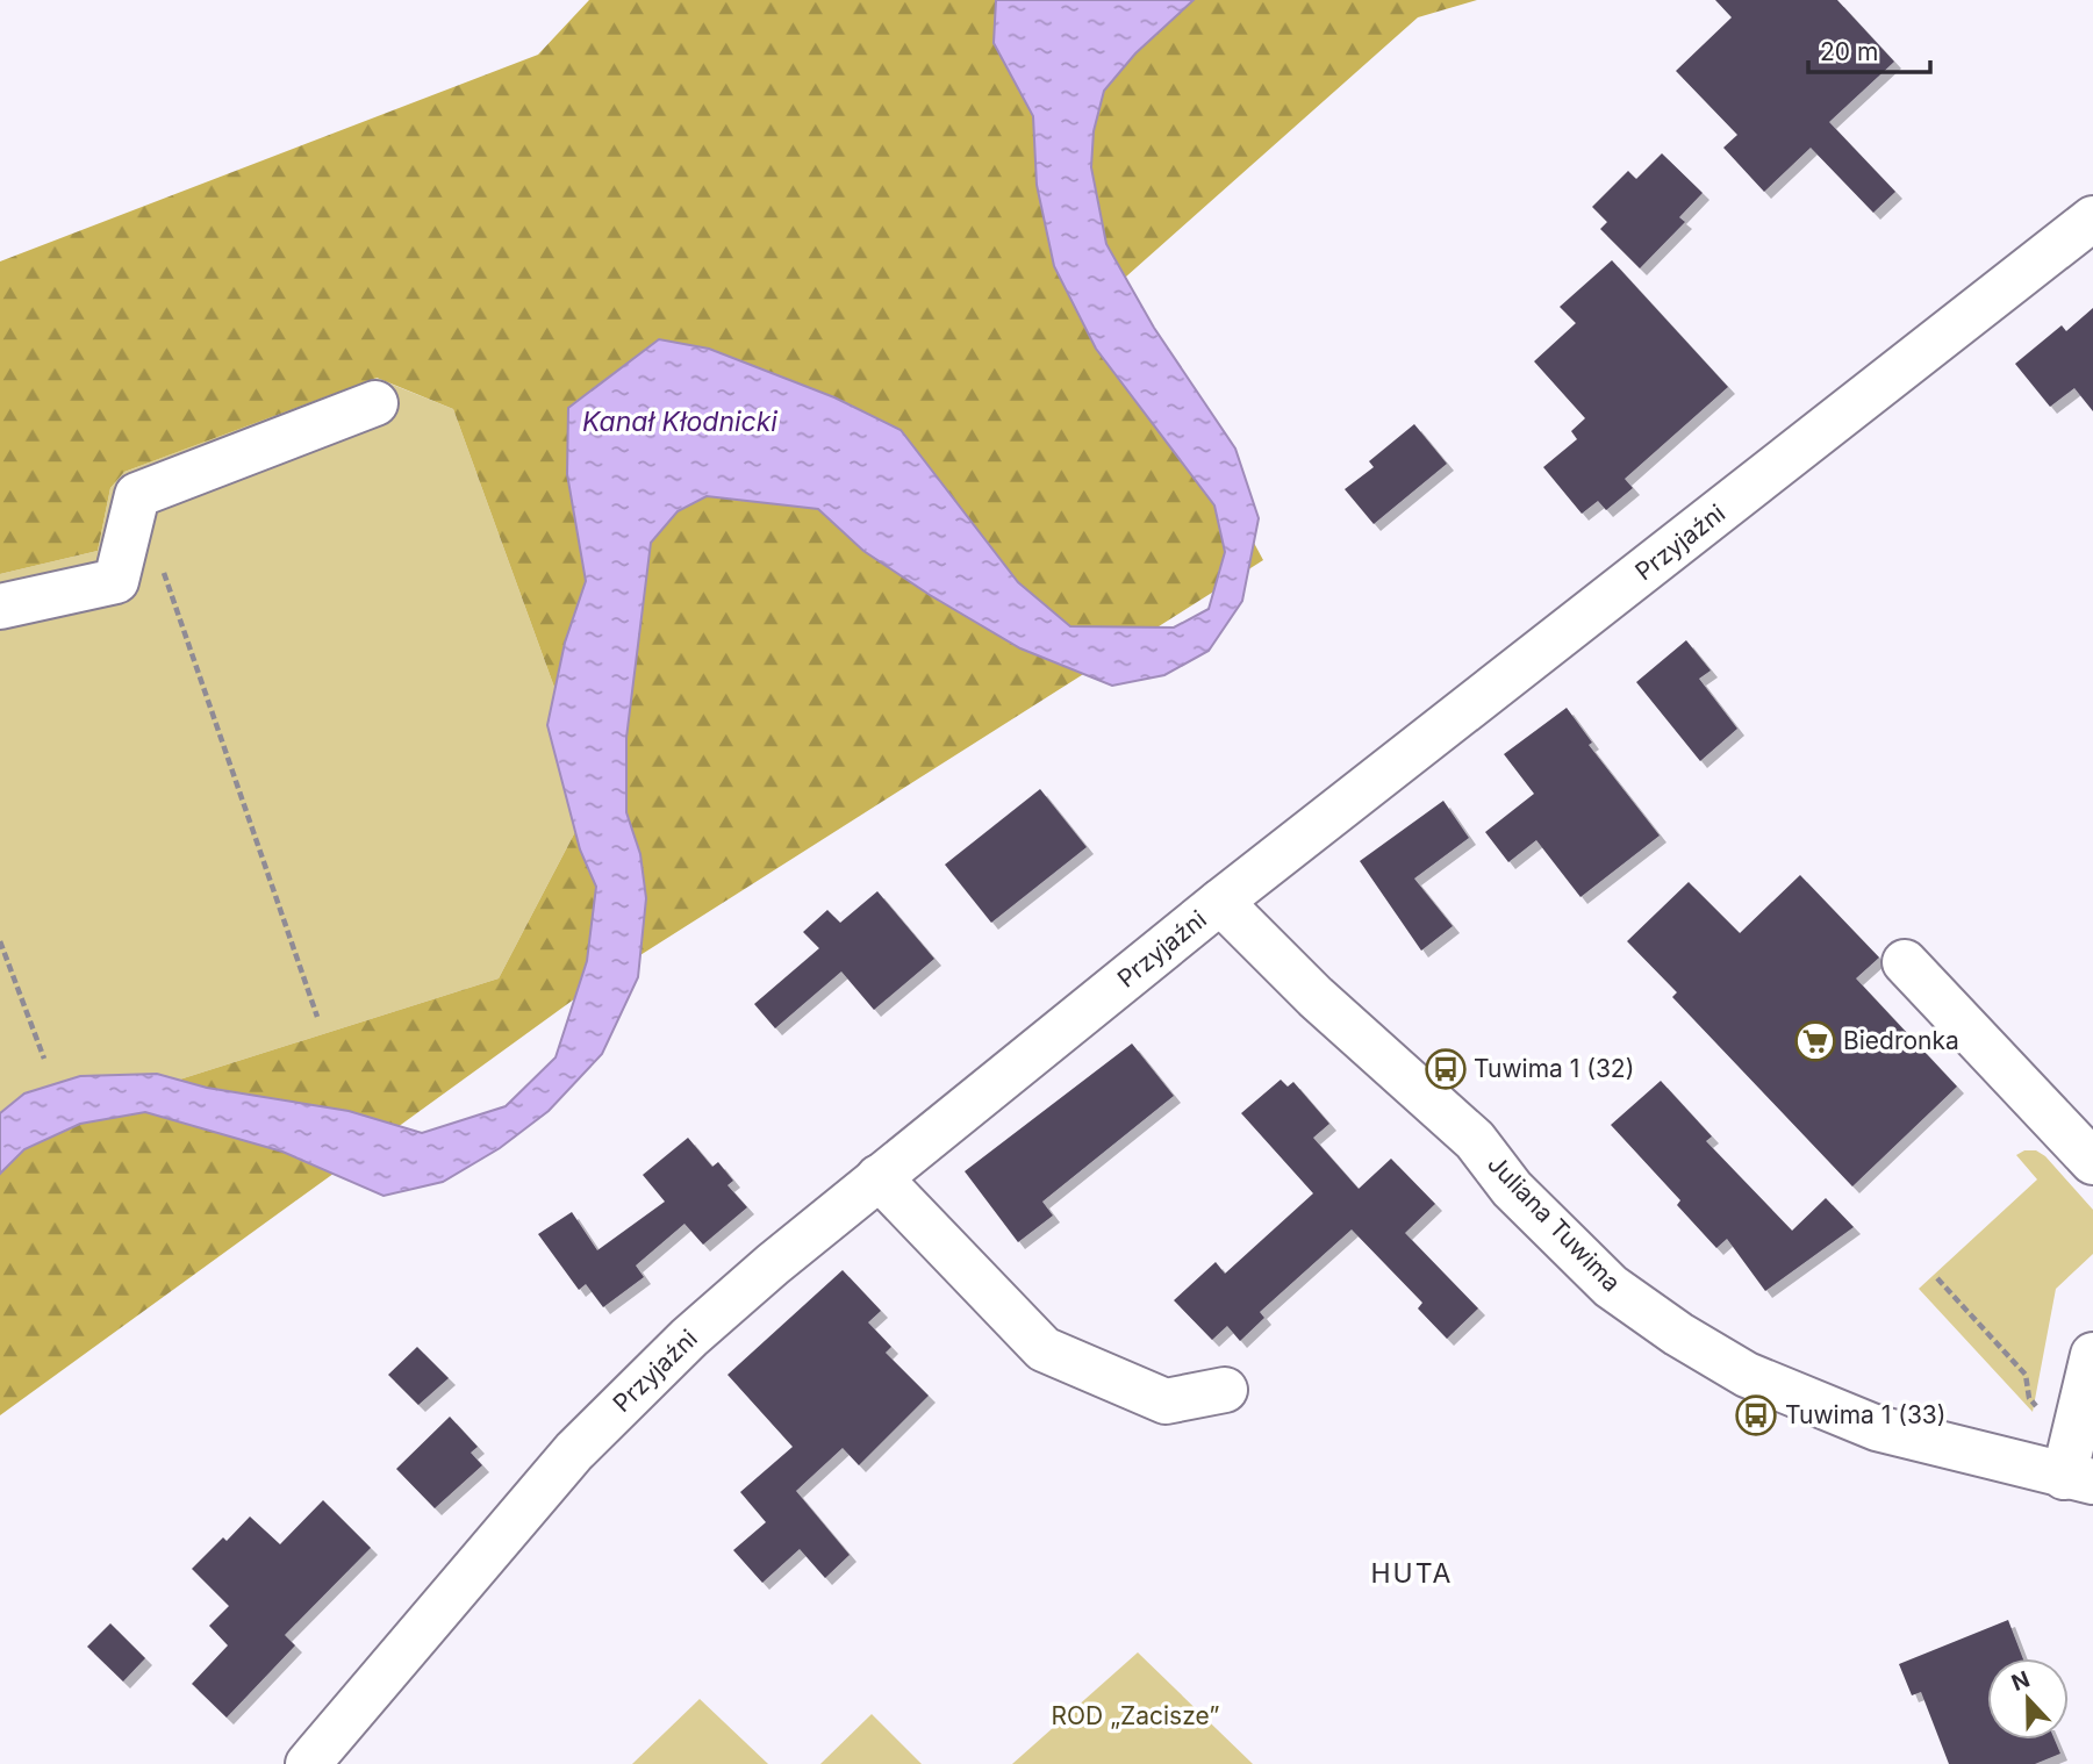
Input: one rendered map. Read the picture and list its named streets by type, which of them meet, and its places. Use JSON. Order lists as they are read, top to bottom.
{
  "streets": {
    "main road": ["Przyjaźni", "Juliana Tuwima"]
  },
  "crossings": [
    ["Przyjaźni", "Juliana Tuwima"]
  ],
  "districts": ["HUTA"],
  "water": ["Kanał Kłodnicki"],
  "parks": ["ROD „Zacisze”"],
  "places": {
    "supermarket": ["Biedronka"],
    "bus stop": ["Tuwima 1 (32)", "Tuwima 1 (33)"]
  },
  "scale_bar": "20 m",
  "north": "top"
}
